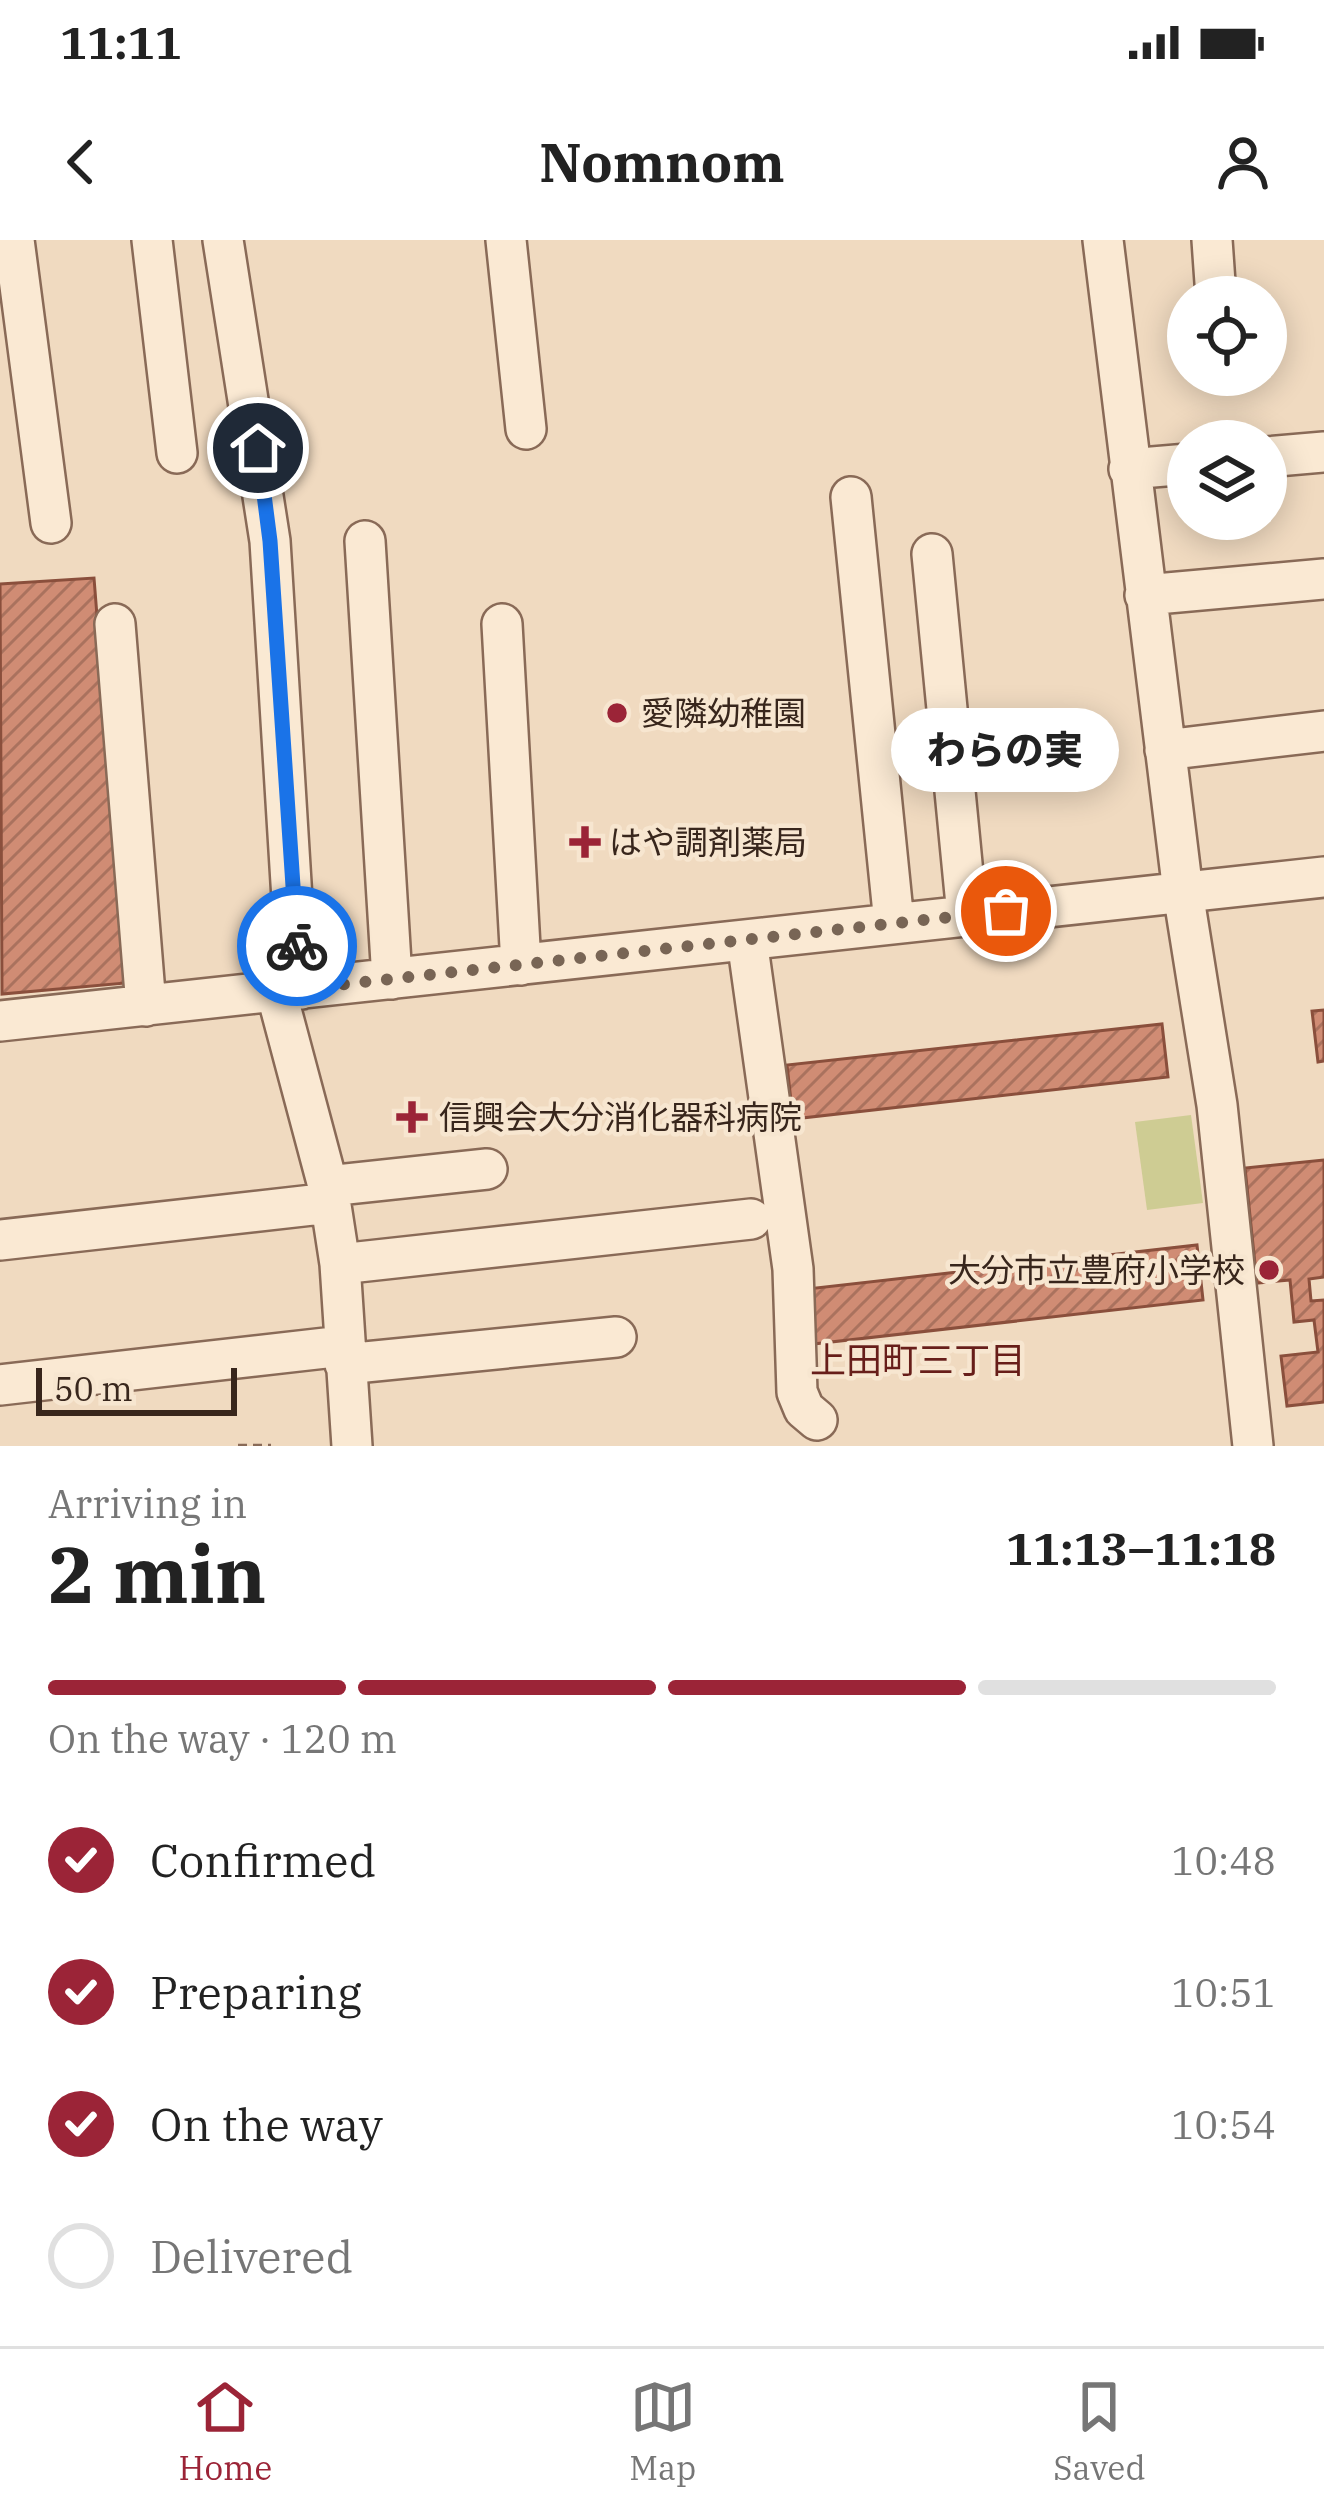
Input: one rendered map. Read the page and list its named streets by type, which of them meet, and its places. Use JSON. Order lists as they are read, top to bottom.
{
  "districts": ["上田町三丁目"],
  "places": {
    "other": ["愛隣幼稚園", "わらの実", "大分市立豊府小学校"],
    "health": ["はや調剤薬局", "信興会大分消化器科病院"]
  },
  "scale_bar": "50 m",
  "page": {
    "status": "11:11",
    "header": "Nomnom",
    "bubble": "わらの実",
    "scale": "50 m",
    "heading": ["2 min", "Arriving in", "11:13–11:18"],
    "bar": "On the way · 120 m",
    "list": [
      ["Confirmed", "10:48"],
      ["Preparing", "10:51"],
      ["On the way", "10:54"],
      "Delivered"
    ],
    "tabs": ["Home", "Map", "Saved"]
  }
}
